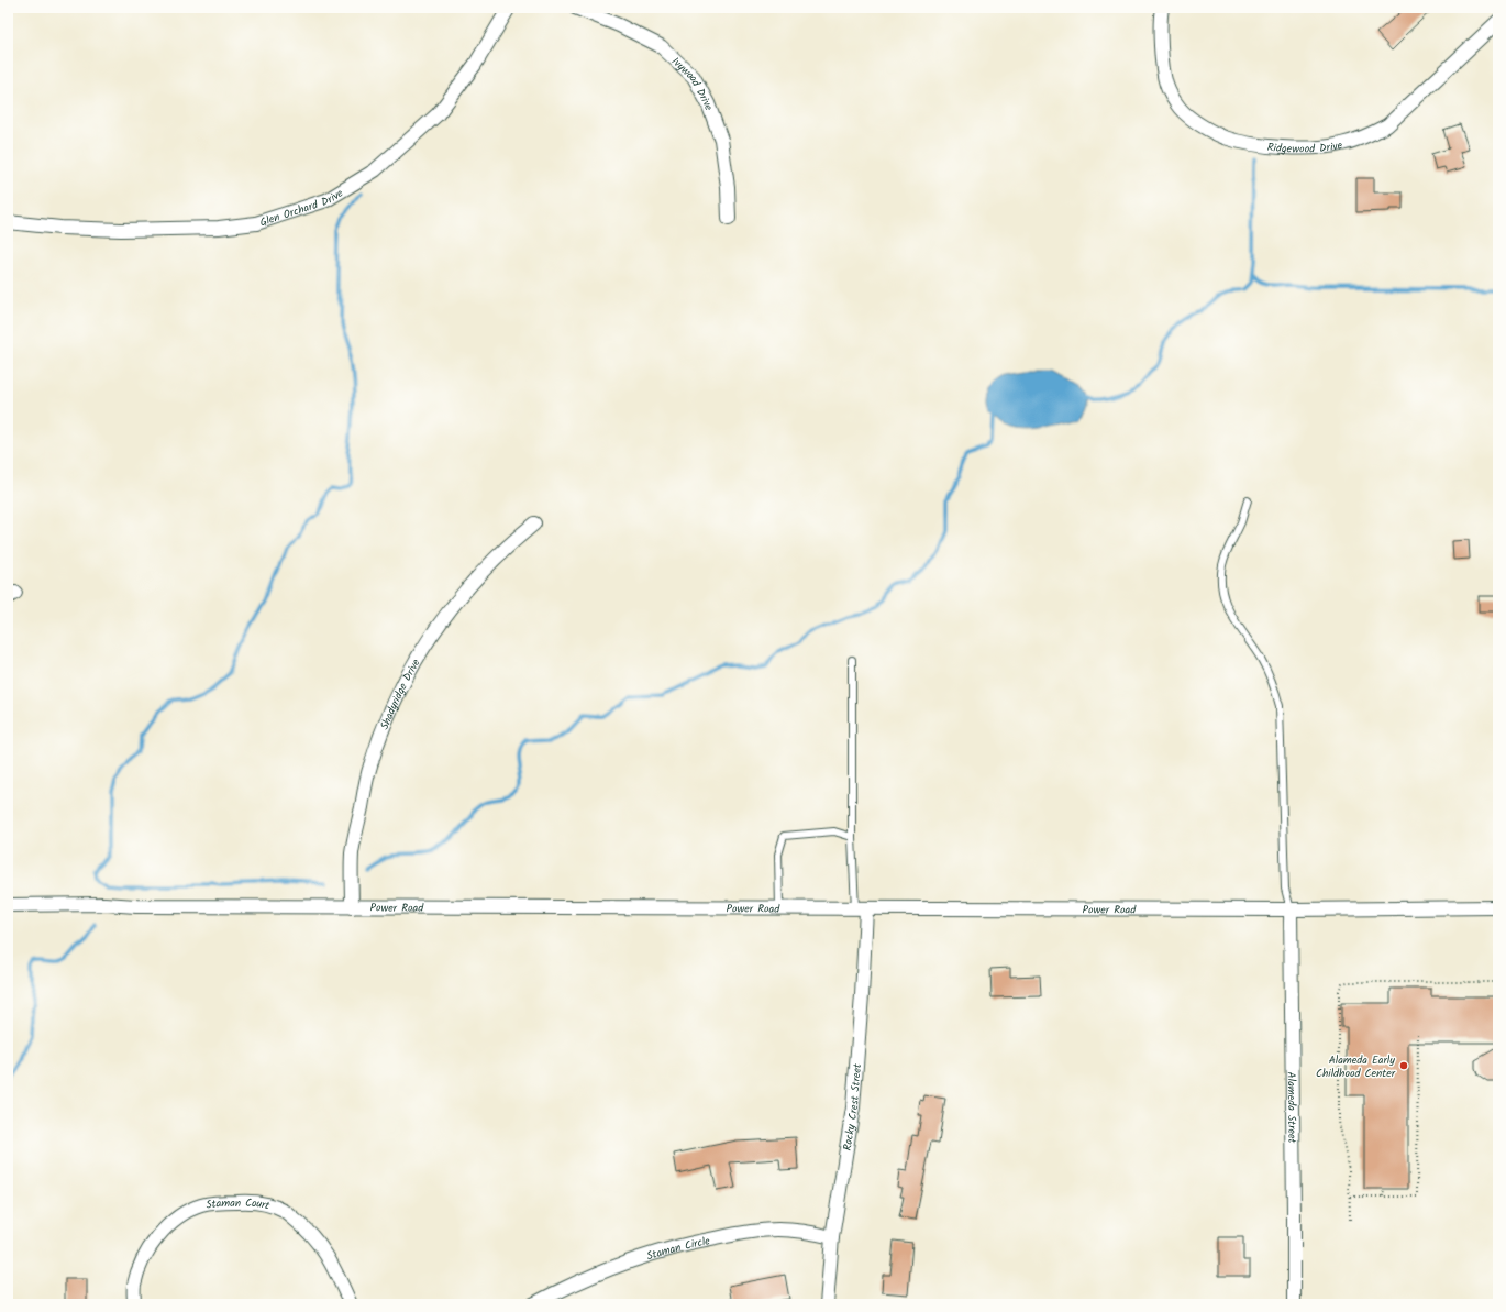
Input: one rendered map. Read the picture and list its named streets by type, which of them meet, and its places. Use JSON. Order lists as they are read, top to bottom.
{
  "streets": {
    "street": [
      "Ivywood Drive",
      "Ridgewood Drive",
      "Glen Orchard Drive",
      "Shadyridge Drive",
      "Power Road",
      "Rocky Crest Street",
      "Alameda Street",
      "Staman Court",
      "Staman Circle"
    ]
  },
  "crossings": [
    ["Shadyridge Drive", "Power Road"],
    ["Power Road", "Rocky Crest Street"],
    ["Power Road", "Alameda Street"],
    ["Rocky Crest Street", "Staman Circle"]
  ],
  "places": ["Alameda Early Childhood Center"]
}
